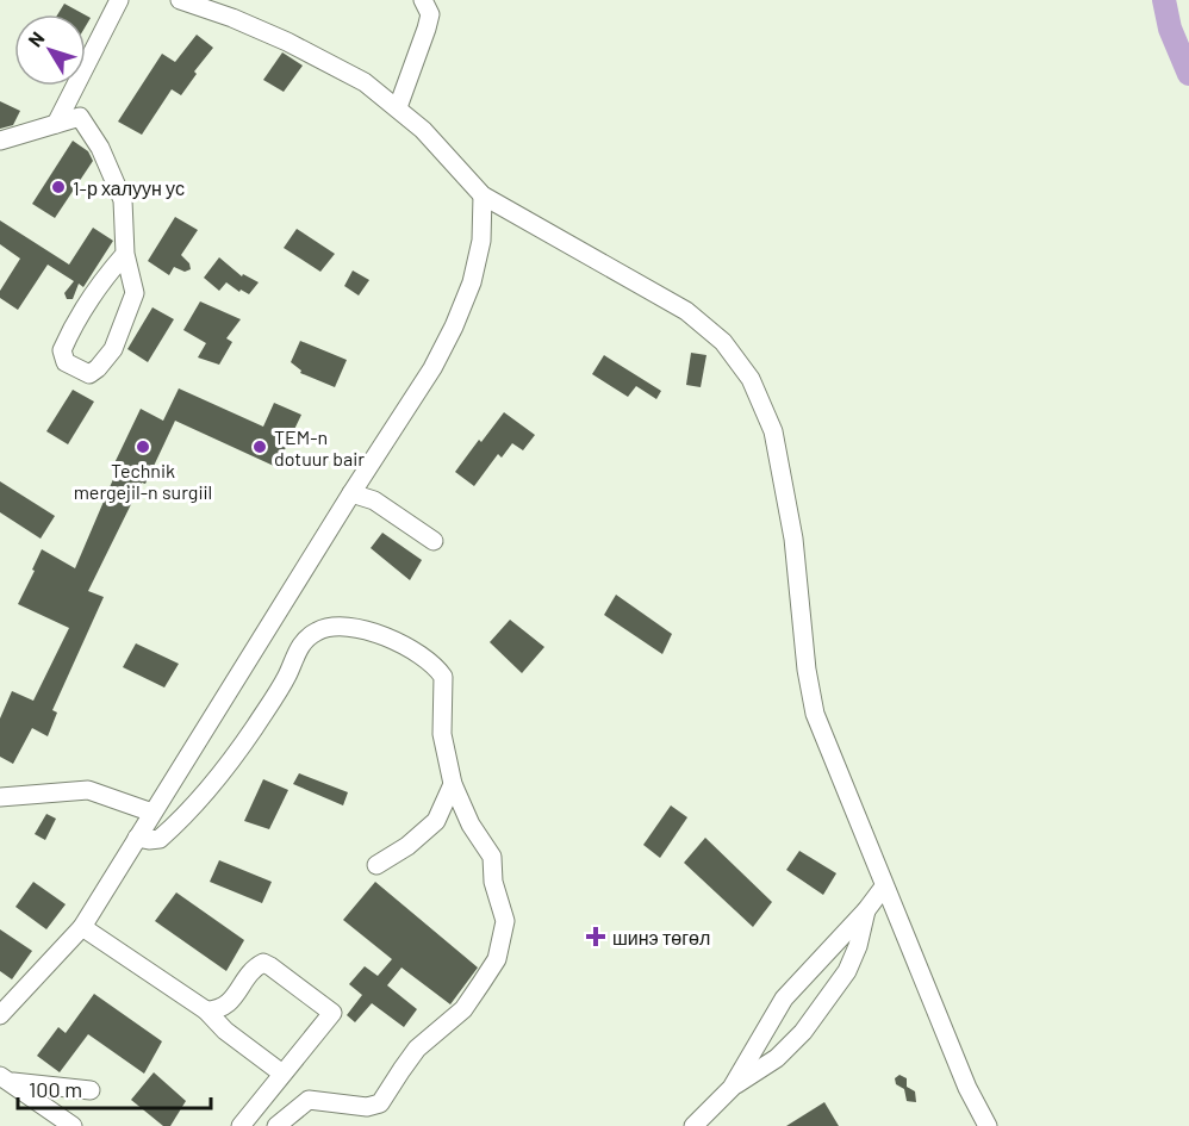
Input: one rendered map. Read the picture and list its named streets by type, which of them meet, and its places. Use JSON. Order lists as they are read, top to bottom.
{
  "places": {
    "other": ["1-р халуун ус", "Technik mergejil-n surgiil", "TEM-n dotuur bair"],
    "health": ["шинэ төгөл"]
  },
  "scale_bar": "100 m",
  "north": "top left"
}
